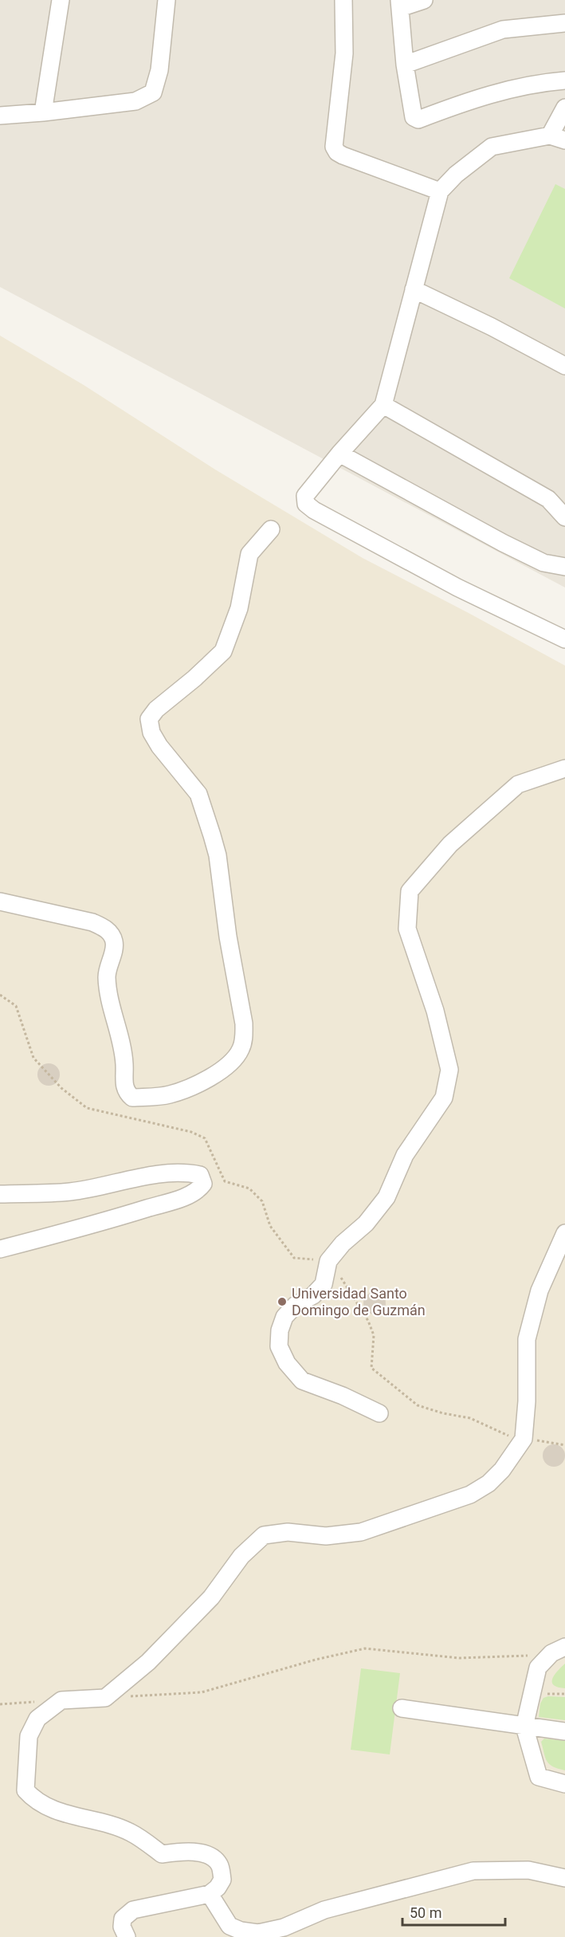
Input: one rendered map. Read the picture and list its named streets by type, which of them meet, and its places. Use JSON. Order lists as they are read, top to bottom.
{
  "places": ["Universidad Santo Domingo de Guzmán"],
  "scale_bar": "50 m"
}
